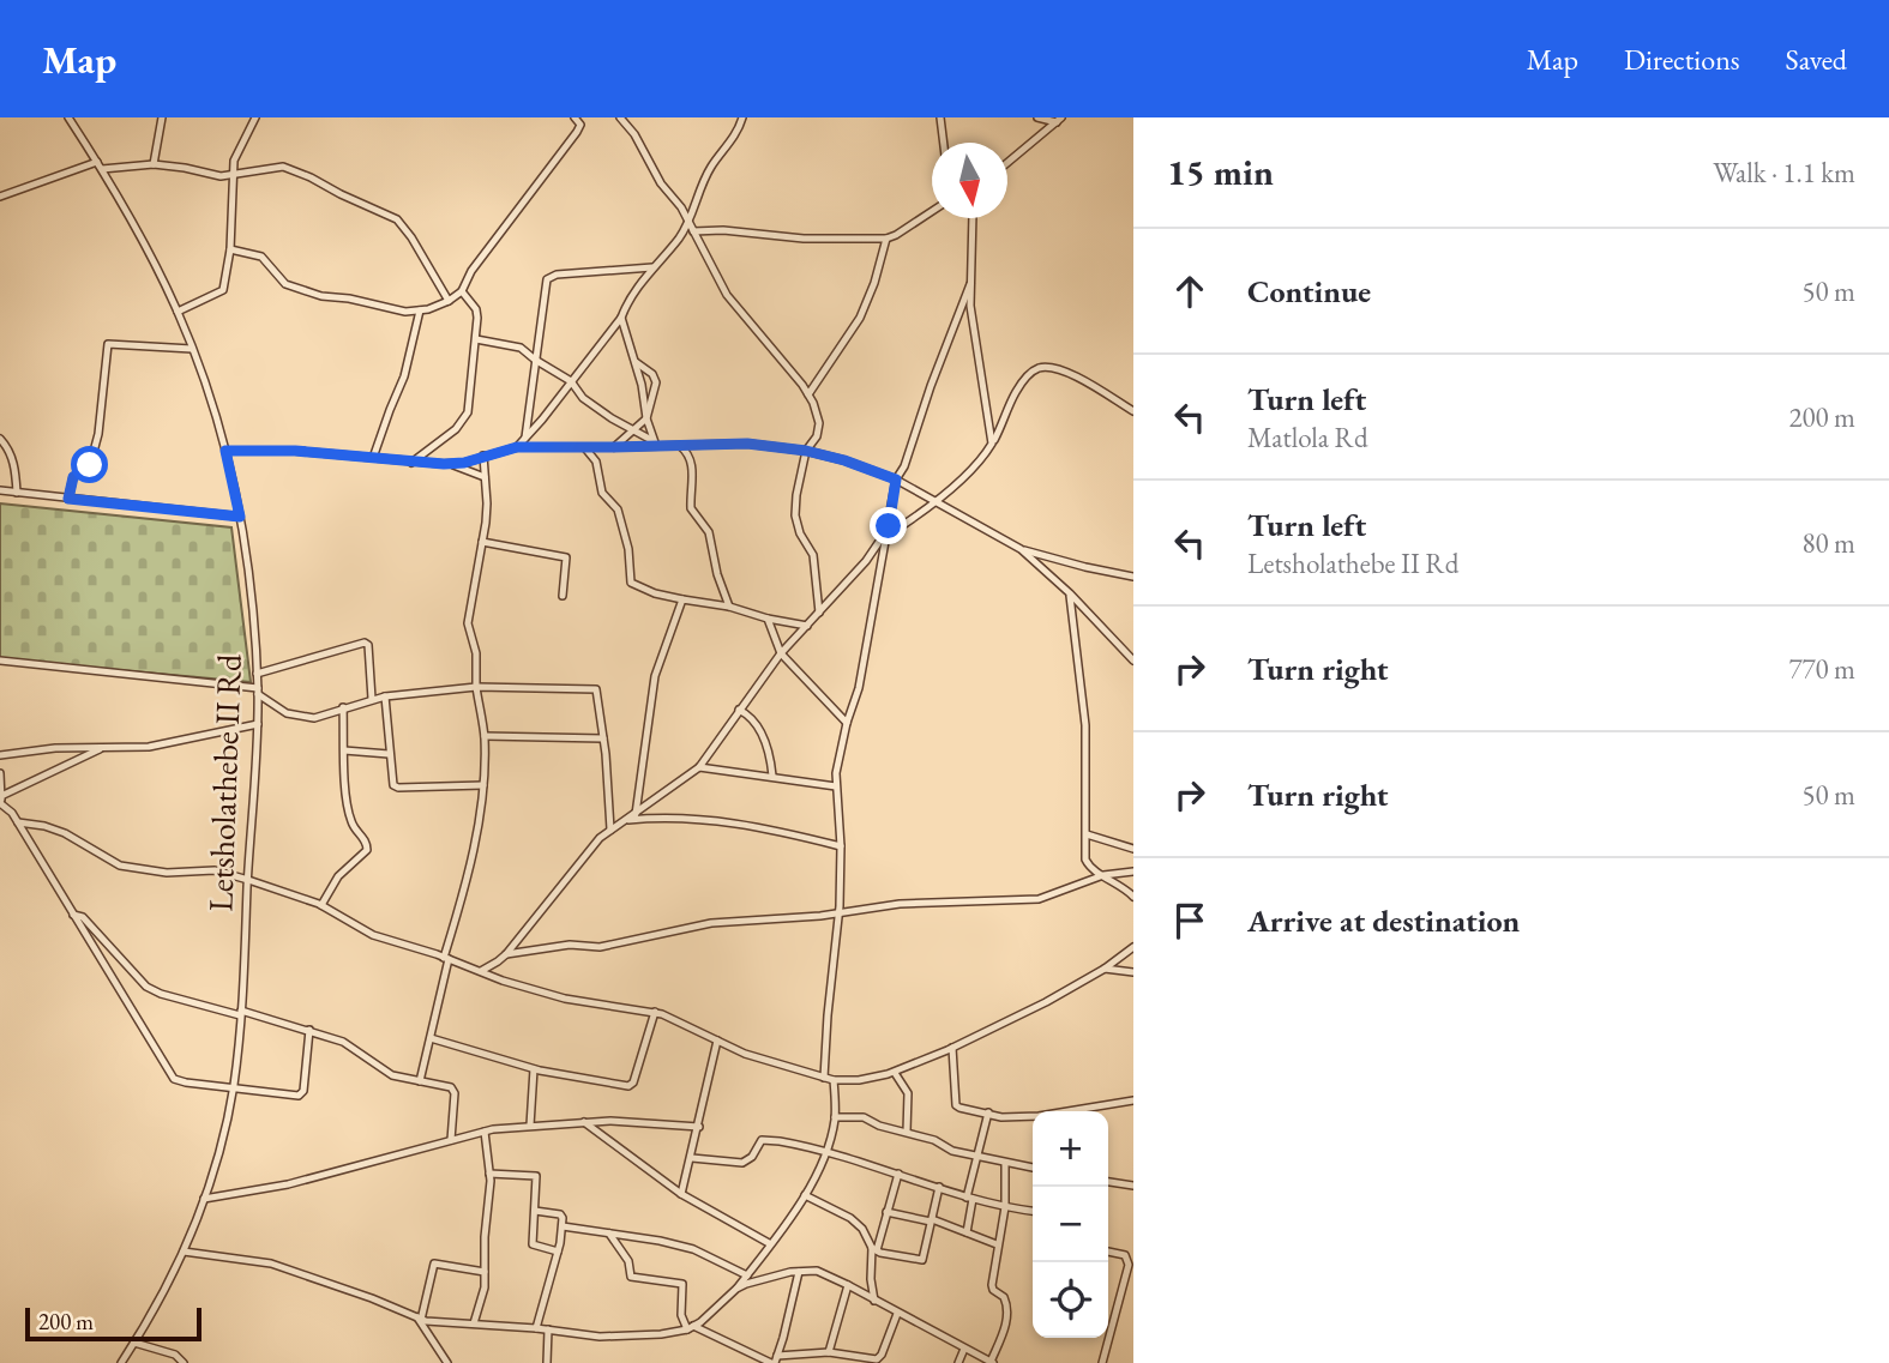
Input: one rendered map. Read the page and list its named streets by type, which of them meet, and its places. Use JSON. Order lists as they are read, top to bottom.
{
  "streets": {
    "street": ["Letsholathebe II Rd"]
  },
  "scale_bar": "200 m",
  "north": "bottom",
  "page": {
    "header": "Map",
    "nav": ["Map", "Directions", "Saved"],
    "heading": ["15 min", "Walk · 1.1 km"],
    "list": [
      ["Continue", "50 m"],
      ["Turn left", "Matlola Rd", "200 m"],
      ["Turn left", "Letsholathebe II Rd", "80 m"],
      ["Turn right", "770 m"],
      ["Turn right", "50 m"],
      "Arrive at destination"
    ],
    "map_buttons": ["+", "−"],
    "scale": "200 m"
  }
}
